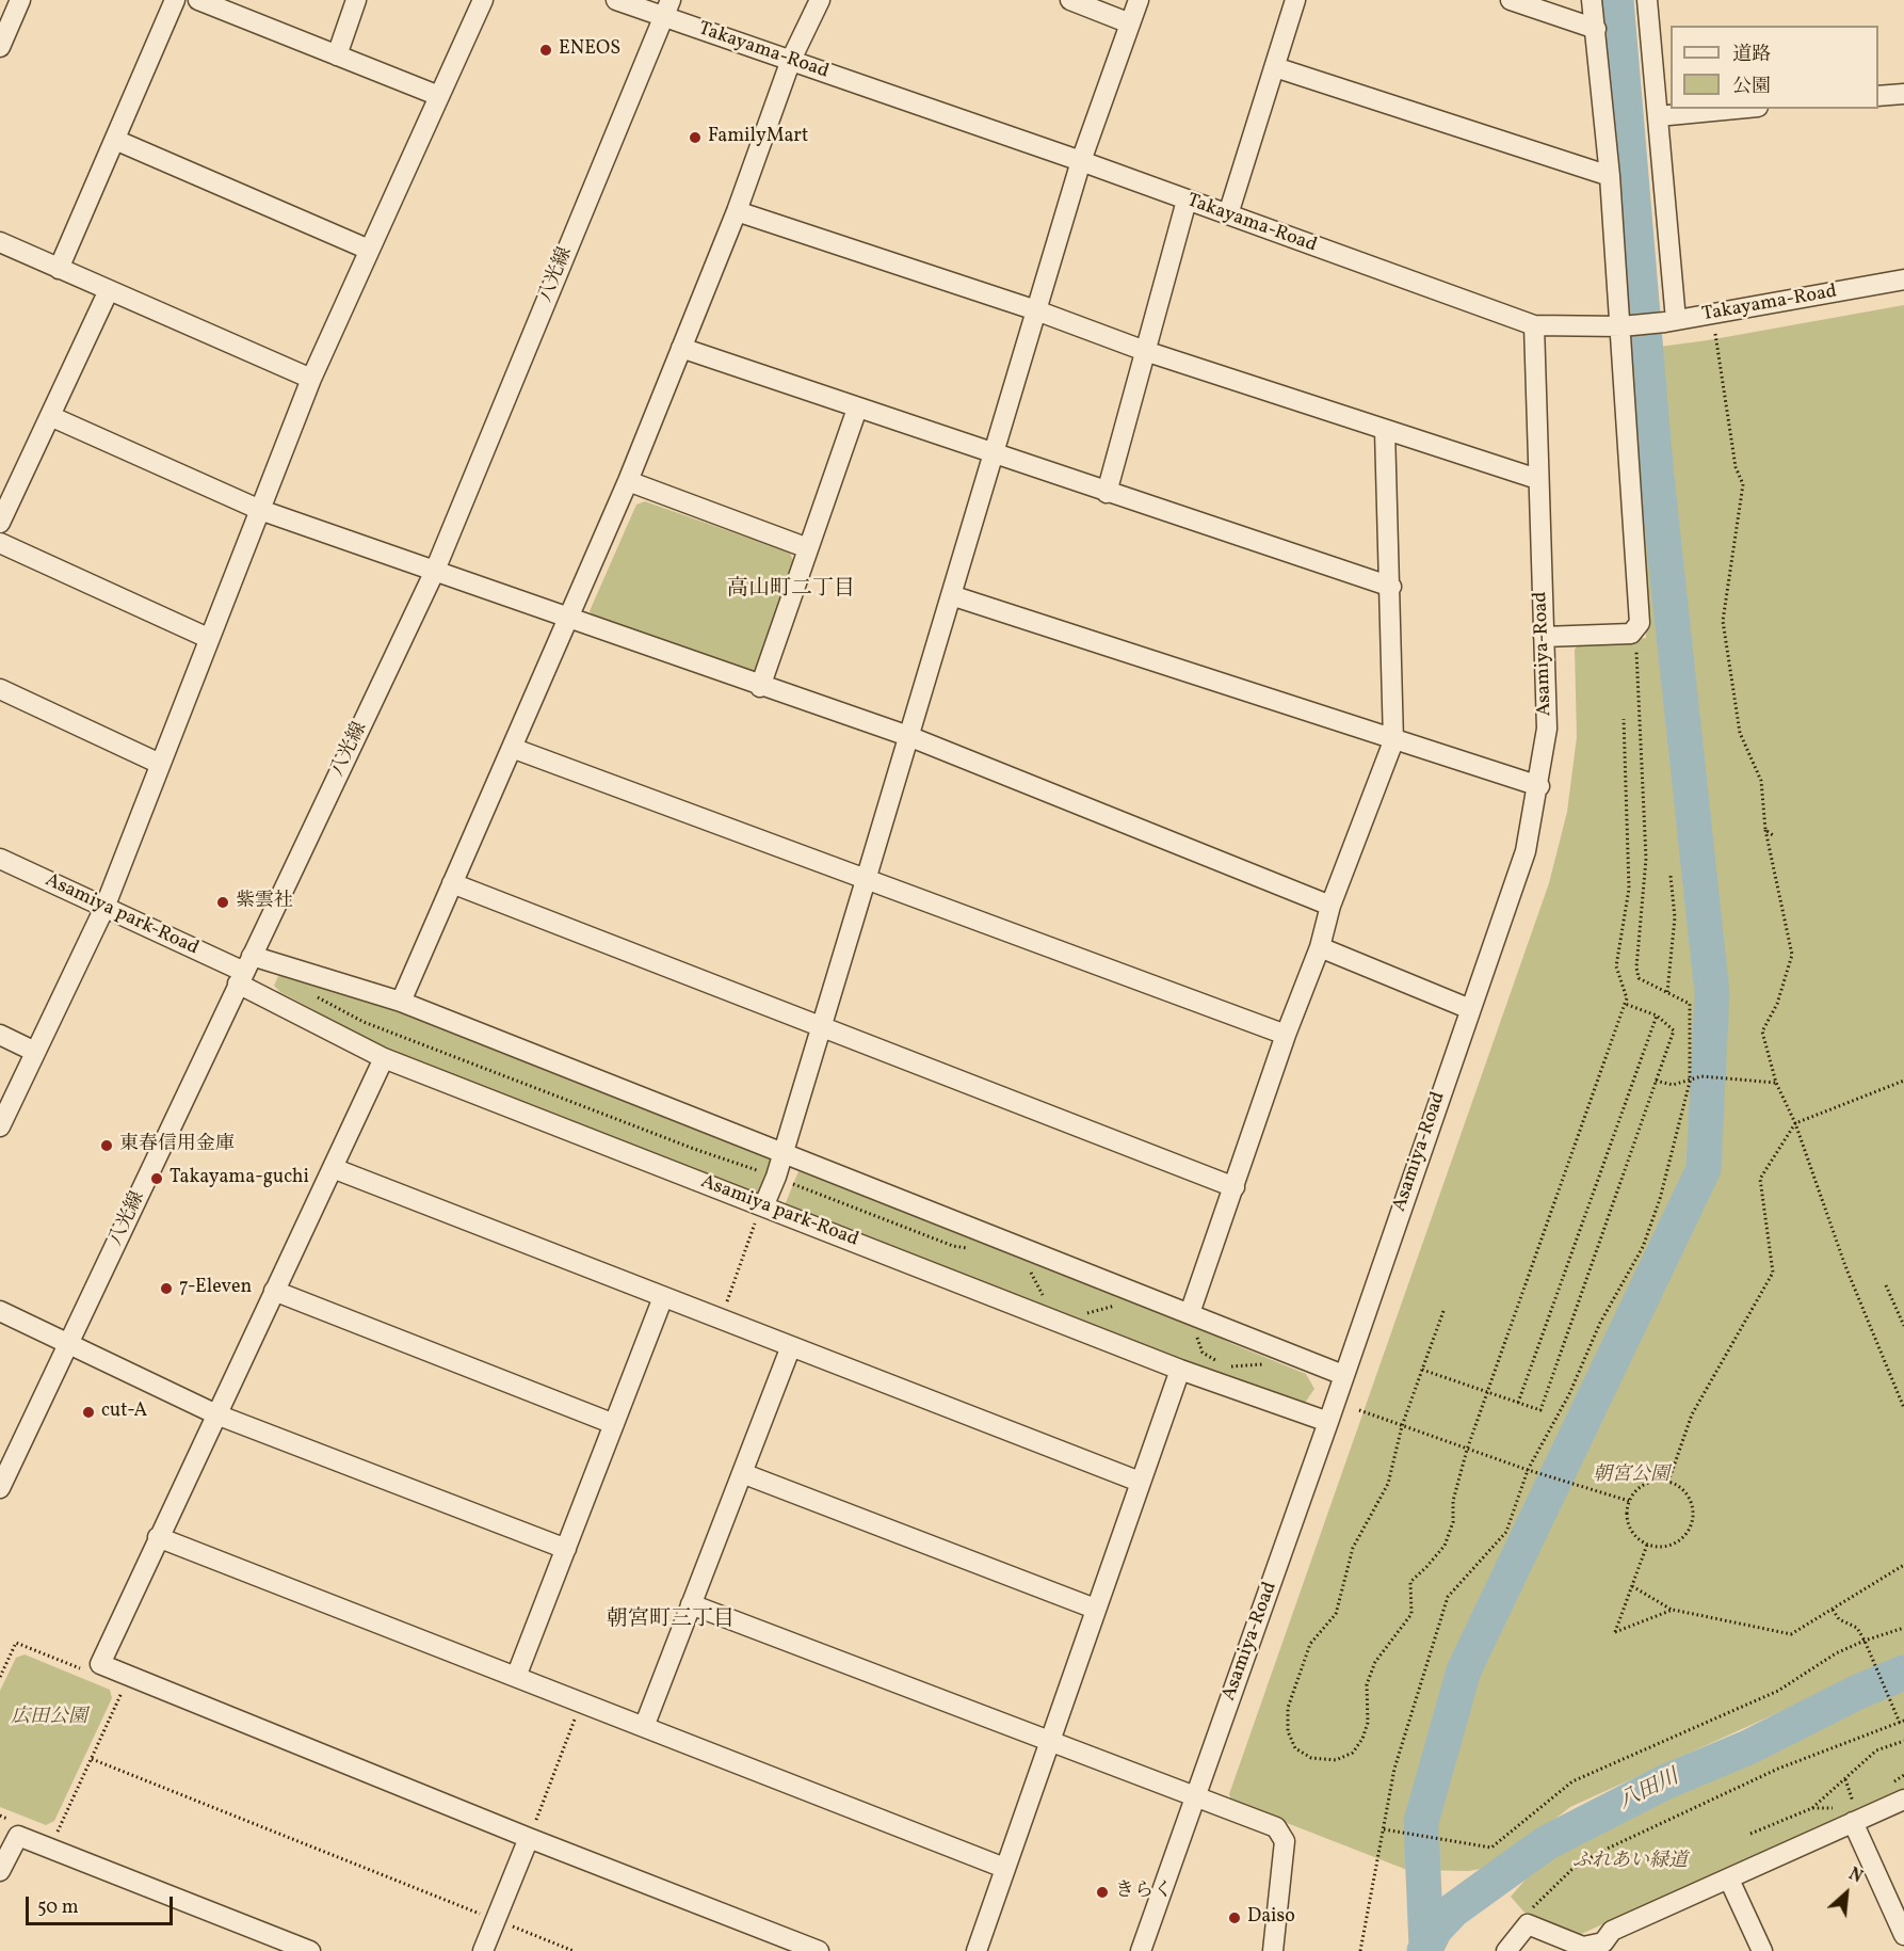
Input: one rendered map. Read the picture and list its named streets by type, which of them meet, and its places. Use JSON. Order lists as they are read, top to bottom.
{
  "streets": {
    "street": [
      "Takayama-Road",
      "八光線",
      "Asamiya-Road",
      "Asamiya park-Road"
    ]
  },
  "crossings": [
    ["Takayama-Road", "八光線"],
    ["Takayama-Road", "Asamiya-Road"],
    ["八光線", "Asamiya park-Road"],
    ["Asamiya-Road", "Asamiya park-Road"]
  ],
  "districts": ["高山町二丁目", "朝宮町三丁目"],
  "water": ["八田川"],
  "parks": ["朝宮公園", "広田公園", "ふれあい緑道"],
  "places": [
    "ENEOS",
    "FamilyMart",
    "紫雲社",
    "東春信用金庫",
    "Takayama-guchi",
    "7-Eleven",
    "cut-A",
    "きらく",
    "Daiso"
  ],
  "legend": ["道路", "公園"],
  "scale_bar": "50 m",
  "north": "top right"
}
